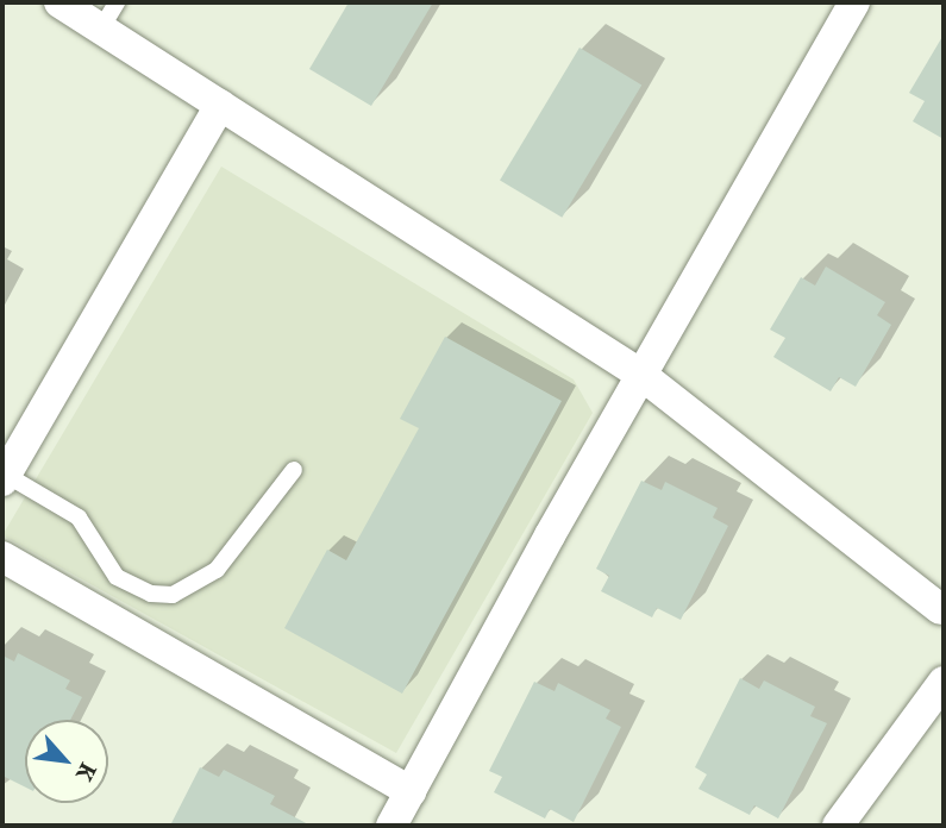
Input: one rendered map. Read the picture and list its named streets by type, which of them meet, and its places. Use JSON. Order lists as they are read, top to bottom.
{
  "north": "bottom right"
}
